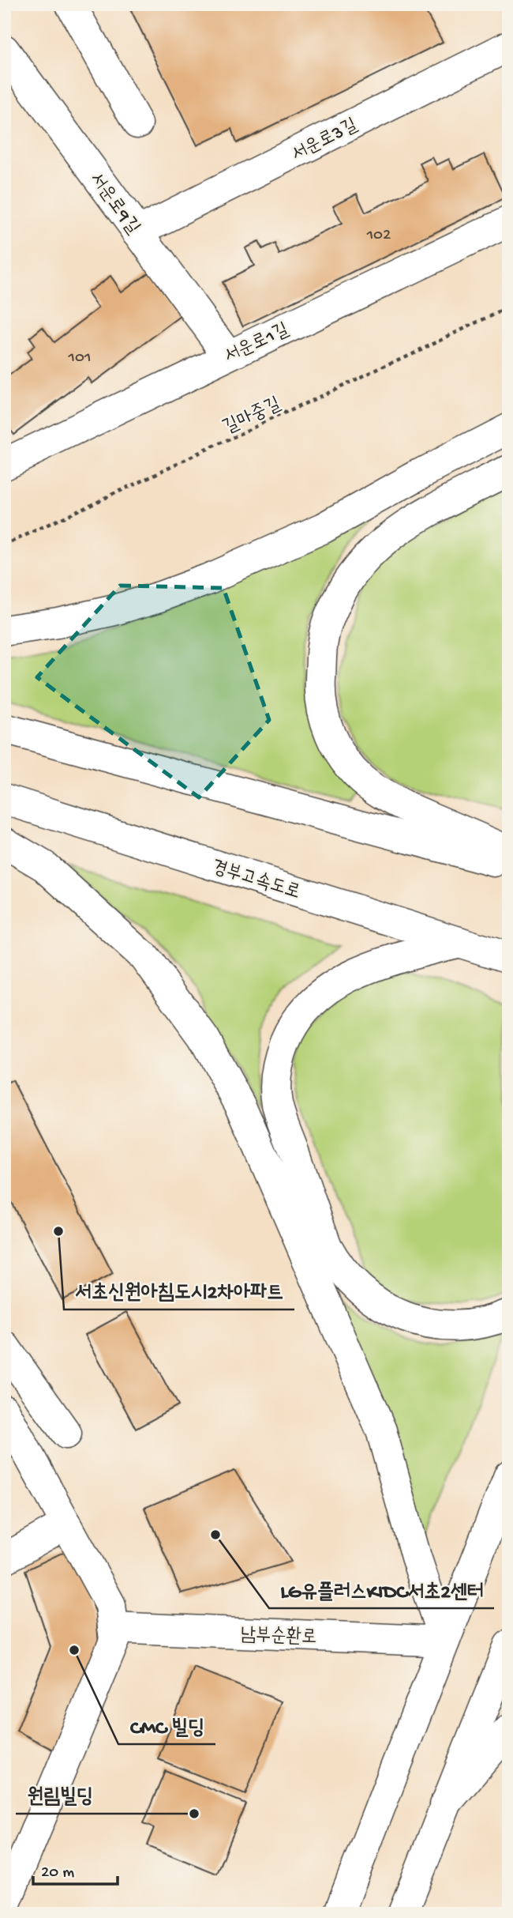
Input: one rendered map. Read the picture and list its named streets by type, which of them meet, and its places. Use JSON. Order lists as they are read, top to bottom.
{
  "streets": {
    "main road": [
      "서운로3길",
      "서운로9길",
      "서운로1길",
      "경부고속도로",
      "남부순환로"
    ],
    "path": ["길마중길"]
  },
  "crossings": [
    ["서운로3길", "서운로9길"],
    ["서운로9길", "서운로1길"]
  ],
  "places": [
    "서초신원아침도시2차아파트",
    "LG유플러스KIDC서초2센터",
    "CMC 빌딩",
    "원림빌딩"
  ],
  "house_numbers": ["102", "101"],
  "scale_bar": "20 m"
}
